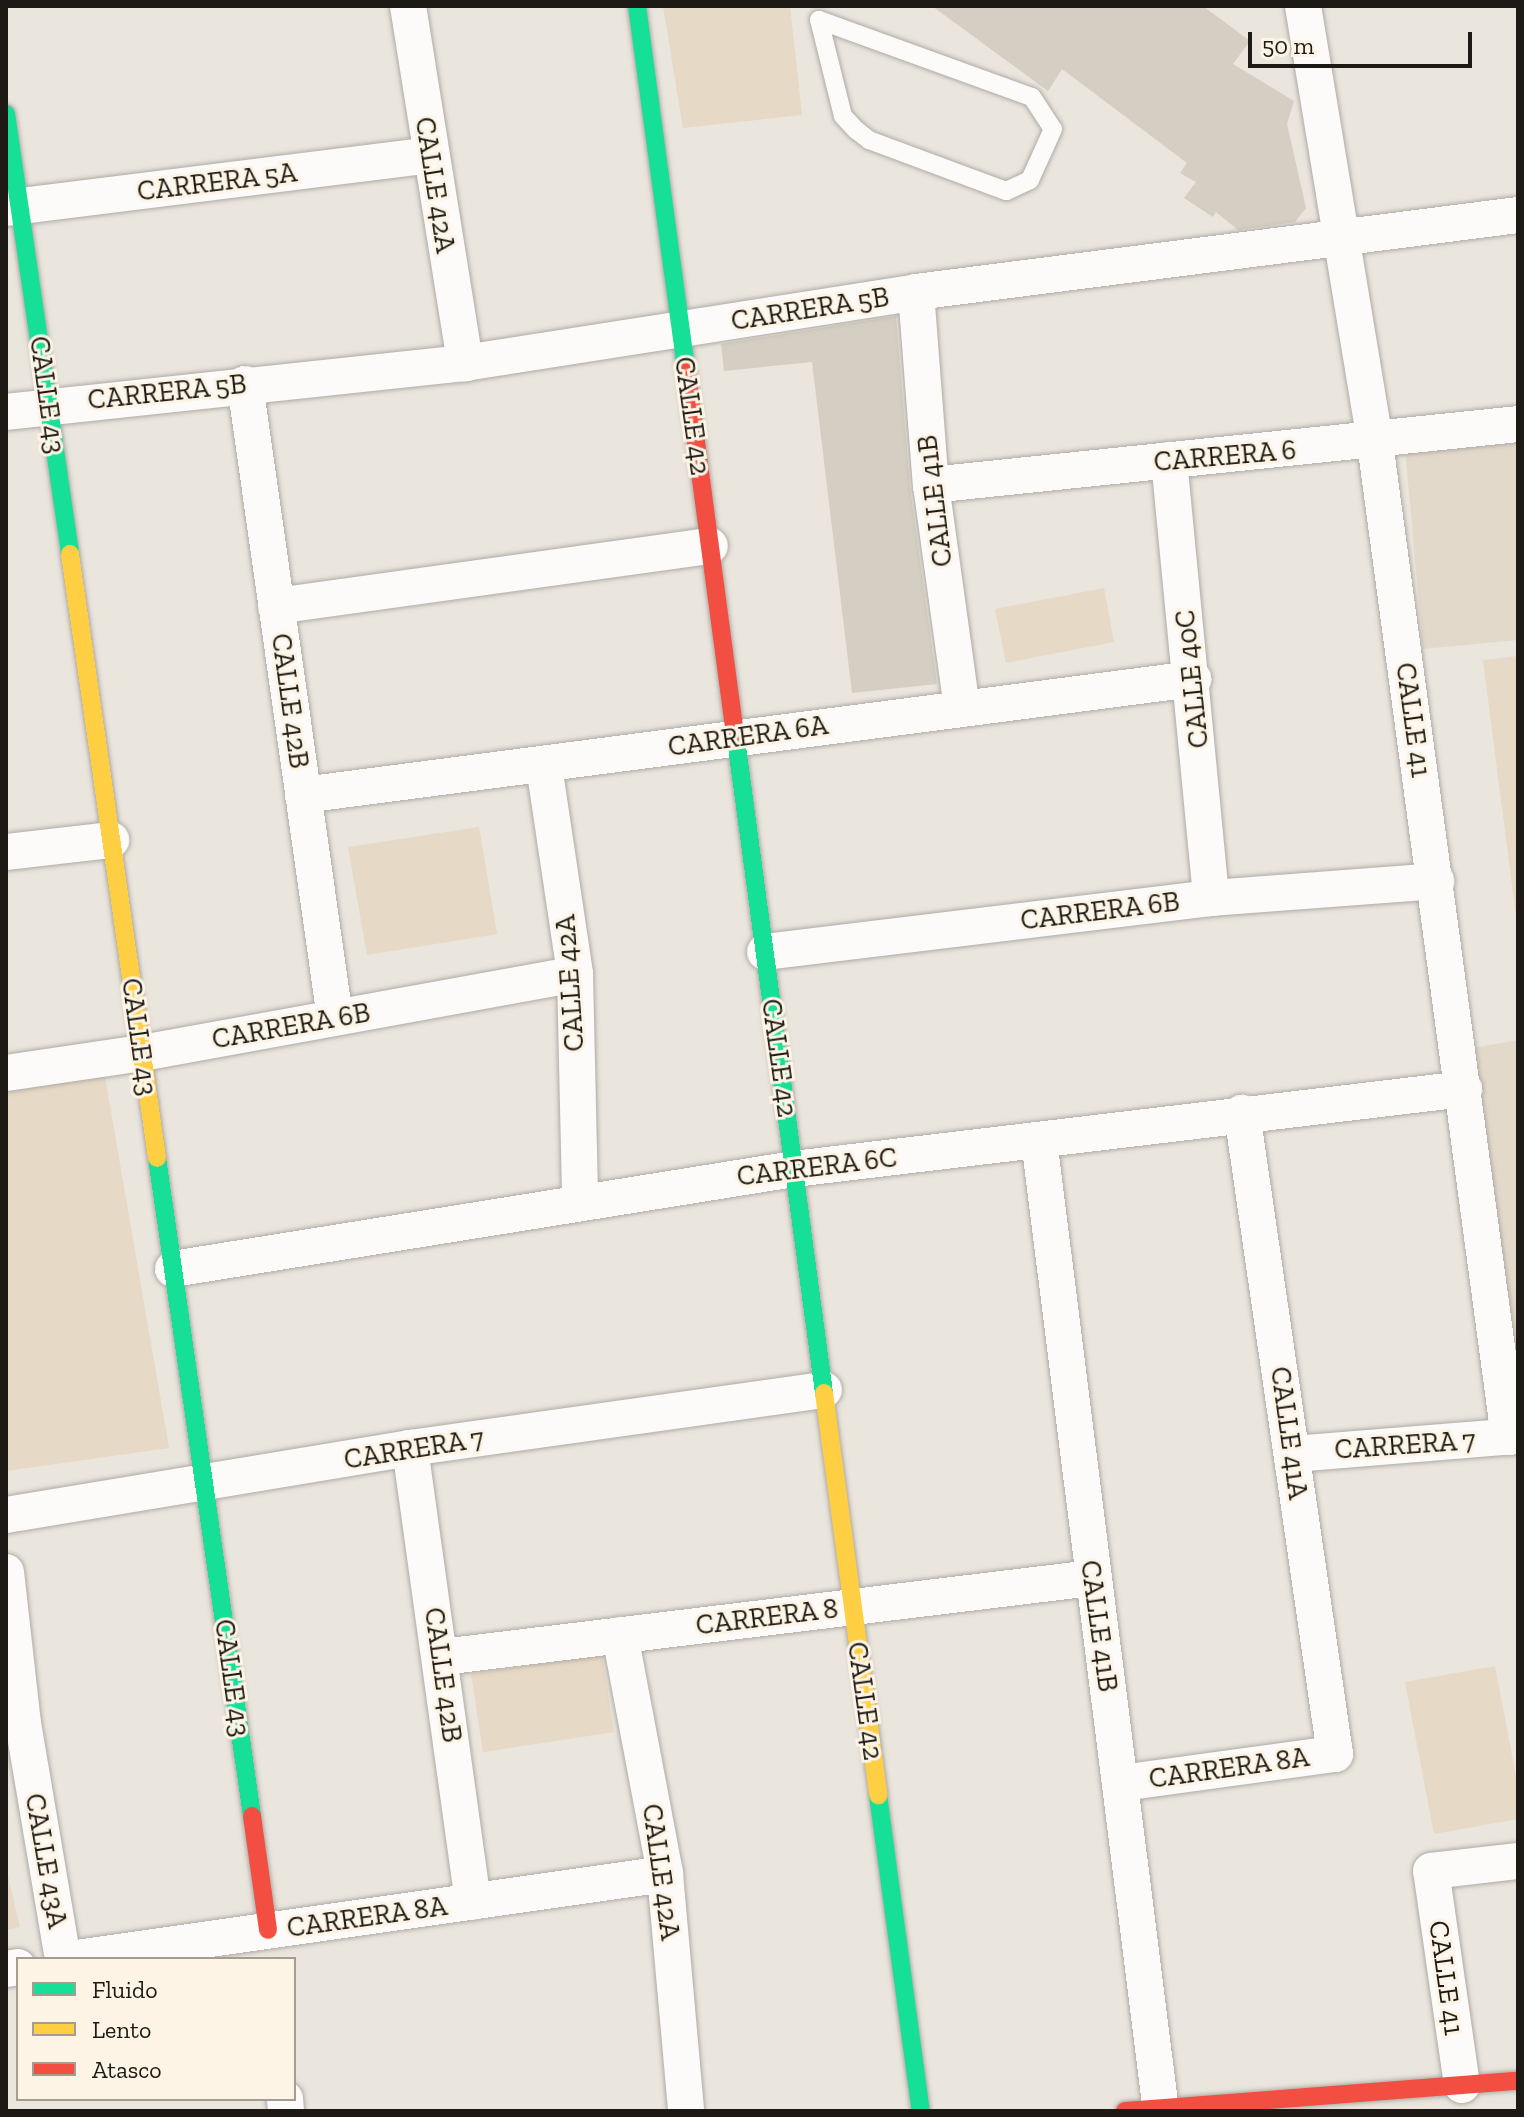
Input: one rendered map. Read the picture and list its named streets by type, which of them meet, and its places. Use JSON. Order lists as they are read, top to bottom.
{
  "streets": {
    "street": [
      "CARRERA 5A",
      "CALLE 42A",
      "CARRERA 5B",
      "CALLE 43",
      "CALLE 42",
      "CARRERA 6",
      "CALLE 41B",
      "CALLE 40C",
      "CALLE 42B",
      "CALLE 41",
      "CARRERA 6A",
      "CARRERA 6B",
      "CARRERA 6C",
      "CALLE 41A",
      "CARRERA 7",
      "CARRERA 8",
      "CARRERA 8A",
      "CALLE 43A"
    ]
  },
  "crossings": [
    ["CARRERA 5A", "CALLE 42A"],
    ["CARRERA 5A", "CALLE 43"],
    ["CALLE 42A", "CARRERA 5B"],
    ["CALLE 42A", "CARRERA 6A"],
    ["CALLE 42A", "CARRERA 6B"],
    ["CALLE 42A", "CARRERA 6C"],
    ["CALLE 42A", "CARRERA 8"],
    ["CALLE 42A", "CARRERA 8A"],
    ["CARRERA 5B", "CALLE 43"],
    ["CARRERA 5B", "CALLE 42"],
    ["CARRERA 5B", "CALLE 41B"],
    ["CARRERA 5B", "CALLE 42B"],
    ["CARRERA 5B", "CALLE 41"],
    ["CALLE 43", "CARRERA 6B"],
    ["CALLE 43", "CARRERA 6C"],
    ["CALLE 43", "CARRERA 7"],
    ["CALLE 43", "CARRERA 8A"],
    ["CALLE 42", "CARRERA 6A"],
    ["CALLE 42", "CARRERA 6B"],
    ["CALLE 42", "CARRERA 6C"],
    ["CALLE 42", "CARRERA 7"],
    ["CALLE 42", "CARRERA 8"],
    ["CARRERA 6", "CALLE 41B"],
    ["CARRERA 6", "CALLE 40C"],
    ["CARRERA 6", "CALLE 41"],
    ["CALLE 41B", "CARRERA 6A"],
    ["CALLE 41B", "CARRERA 6C"],
    ["CALLE 41B", "CARRERA 8"],
    ["CALLE 41B", "CARRERA 8A"],
    ["CALLE 40C", "CARRERA 6A"],
    ["CALLE 40C", "CARRERA 6B"],
    ["CALLE 42B", "CARRERA 6A"],
    ["CALLE 42B", "CARRERA 6B"],
    ["CALLE 42B", "CARRERA 7"],
    ["CALLE 42B", "CARRERA 8"],
    ["CALLE 42B", "CARRERA 8A"],
    ["CALLE 41", "CARRERA 6B"],
    ["CALLE 41", "CARRERA 6C"],
    ["CALLE 41", "CARRERA 7"],
    ["CARRERA 6C", "CALLE 41A"],
    ["CALLE 41A", "CARRERA 7"],
    ["CALLE 41A", "CARRERA 8A"]
  ],
  "legend": ["Fluido", "Lento", "Atasco"],
  "scale_bar": "50 m"
}
